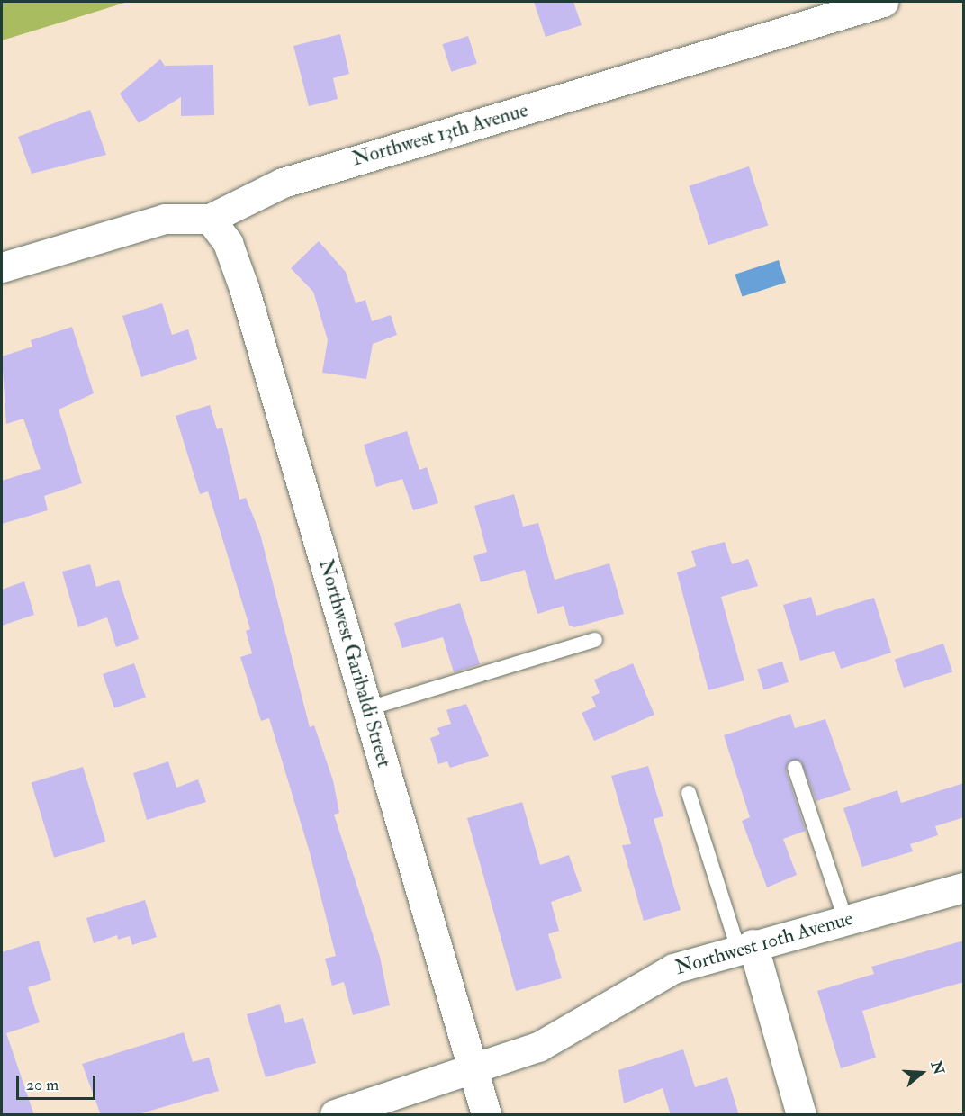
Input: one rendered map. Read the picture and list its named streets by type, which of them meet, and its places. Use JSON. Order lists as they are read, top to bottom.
{
  "streets": {
    "street": ["Northwest 13th Avenue", "Northwest Garibaldi Street", "Northwest 10th Avenue"]
  },
  "crossings": [
    ["Northwest 13th Avenue", "Northwest Garibaldi Street"],
    ["Northwest Garibaldi Street", "Northwest 10th Avenue"]
  ],
  "scale_bar": "20 m",
  "north": "right"
}
